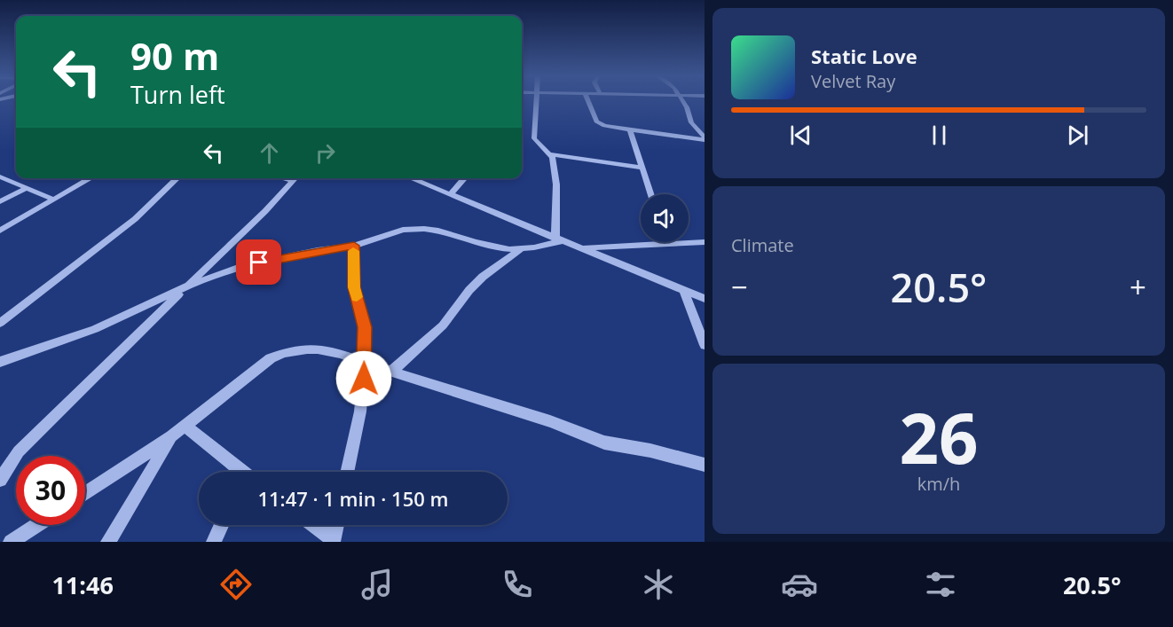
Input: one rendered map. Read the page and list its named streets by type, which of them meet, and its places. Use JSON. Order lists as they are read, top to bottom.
{
  "page": {
    "turn": ["90 m", "Turn left"],
    "song": ["Static Love", "Velvet Ray"],
    "tile": [
      "Climate",
      ["26", "km/h"]
    ],
    "heat": ["−", "20.5°", "+"],
    "limit": "30",
    "trip": "11:47 · 1 min · 150 m",
    "tabs": ["11:46", "20.5°"]
  }
}
